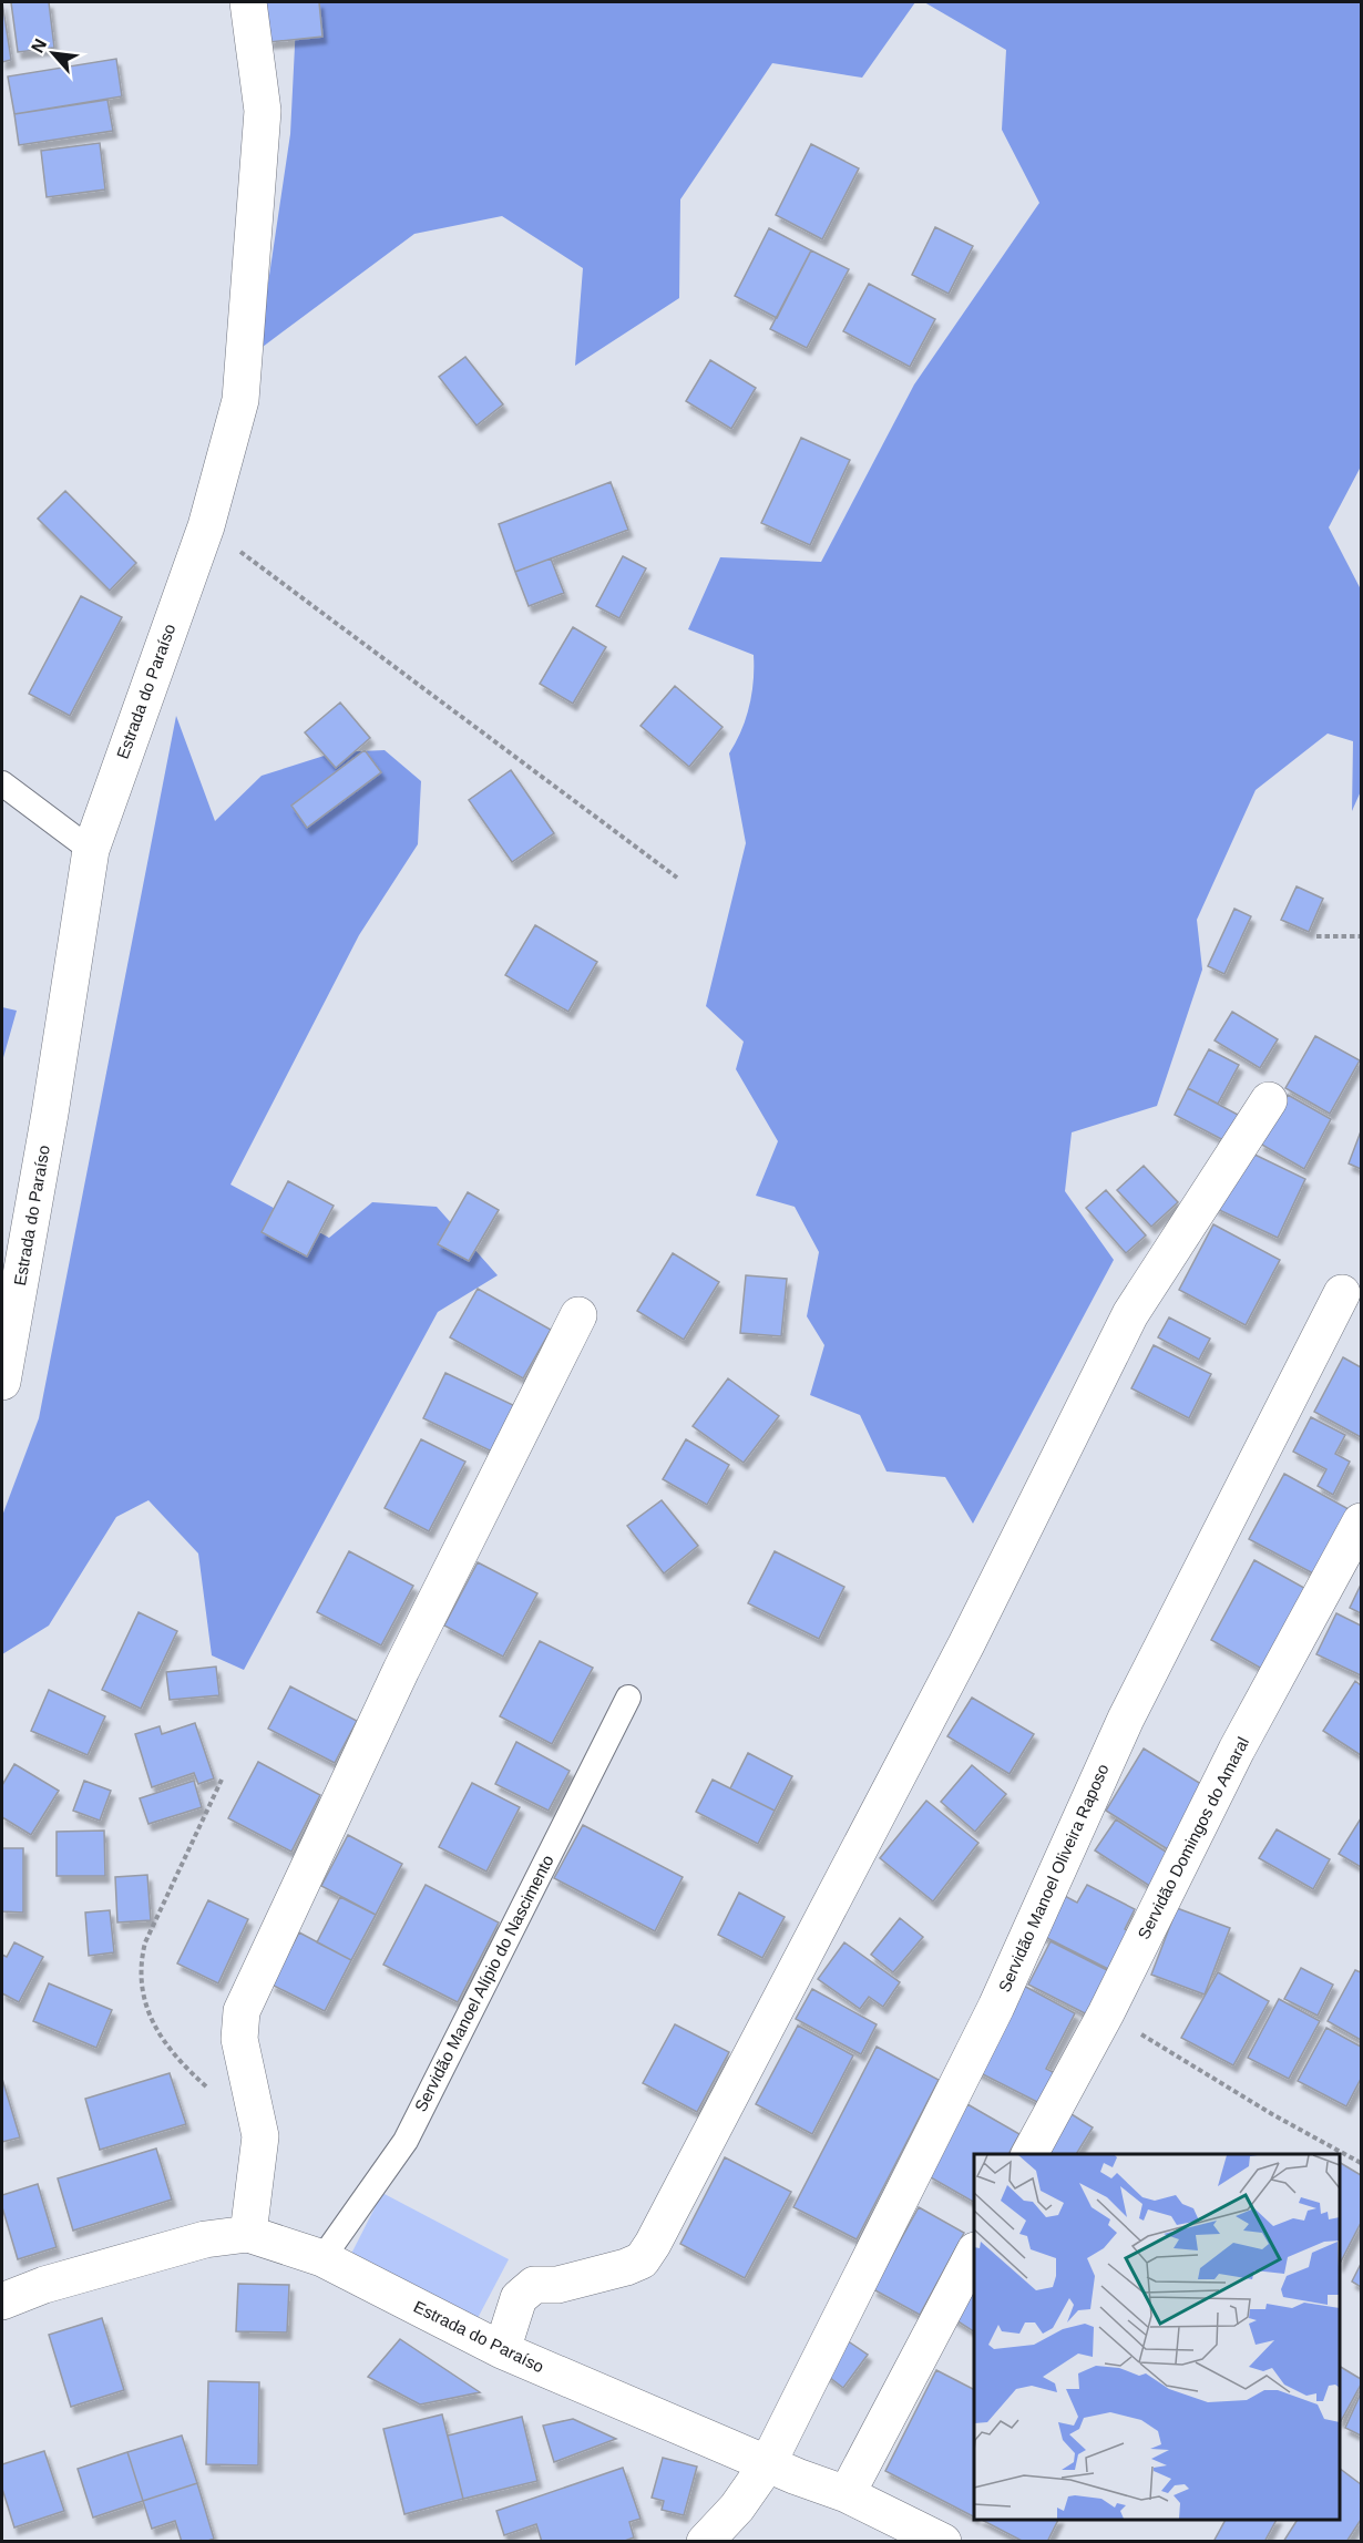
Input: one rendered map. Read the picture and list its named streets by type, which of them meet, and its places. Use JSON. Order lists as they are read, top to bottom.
{
  "streets": {
    "street": ["Estrada do Paraíso", "Servidão Domingos do Amaral", "Servidão Manoel Oliveira Raposo"],
    "lane": ["Servidão Manoel Alípio do Nascimento"]
  },
  "crossings": [
    ["Estrada do Paraíso", "Servidão Manoel Oliveira Raposo"],
    ["Estrada do Paraíso", "Servidão Manoel Alípio do Nascimento"]
  ],
  "north": "top left"
}
